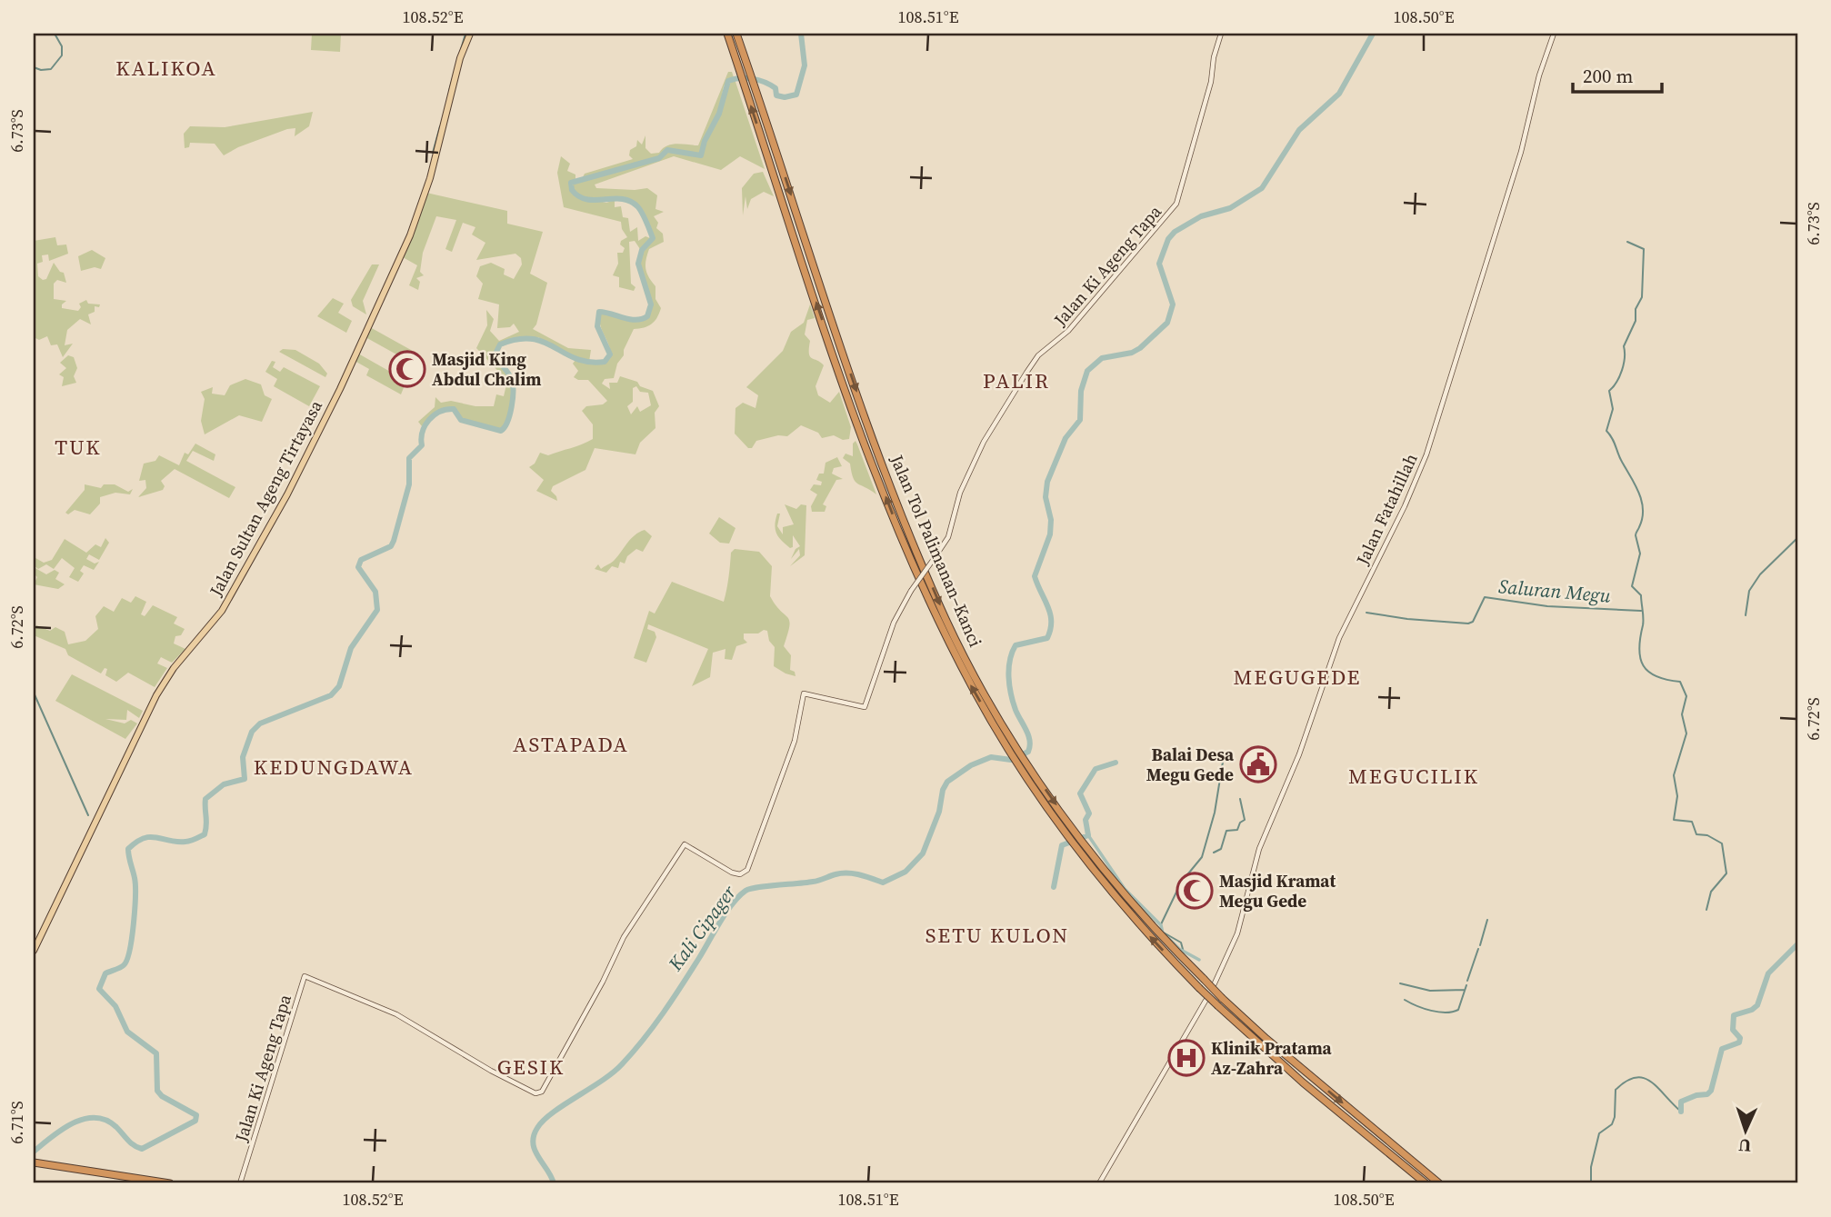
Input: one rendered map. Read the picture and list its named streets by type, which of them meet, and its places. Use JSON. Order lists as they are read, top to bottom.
{
  "streets": {
    "highway": ["Jalan Tol Palimanan–Kanci"],
    "main road": ["Jalan Sultan Ageng Tirtayasa"],
    "street": ["Jalan Ki Ageng Tapa", "Jalan Fatahillah"]
  },
  "districts": [
    "KALIKOA",
    "PALIR",
    "TUK",
    "MEGUGEDE",
    "ASTAPADA",
    "KEDUNGDAWA",
    "MEGUCILIK",
    "SETU KULON",
    "GESIK"
  ],
  "water": ["Saluran Megu", "Kali Cipager"],
  "places": {
    "mosque": ["Masjid King Abdul Chalim", "Masjid Kramat Megu Gede"],
    "public building": ["Balai Desa Megu Gede"],
    "hospital": ["Klinik Pratama Az-Zahra"]
  },
  "scale_bar": "200 m",
  "north": "bottom",
  "coordinates": [
    "108.52°E",
    "108.51°E",
    "108.50°E",
    "6.73°S",
    "6.72°S",
    "6.71°S"
  ]
}
